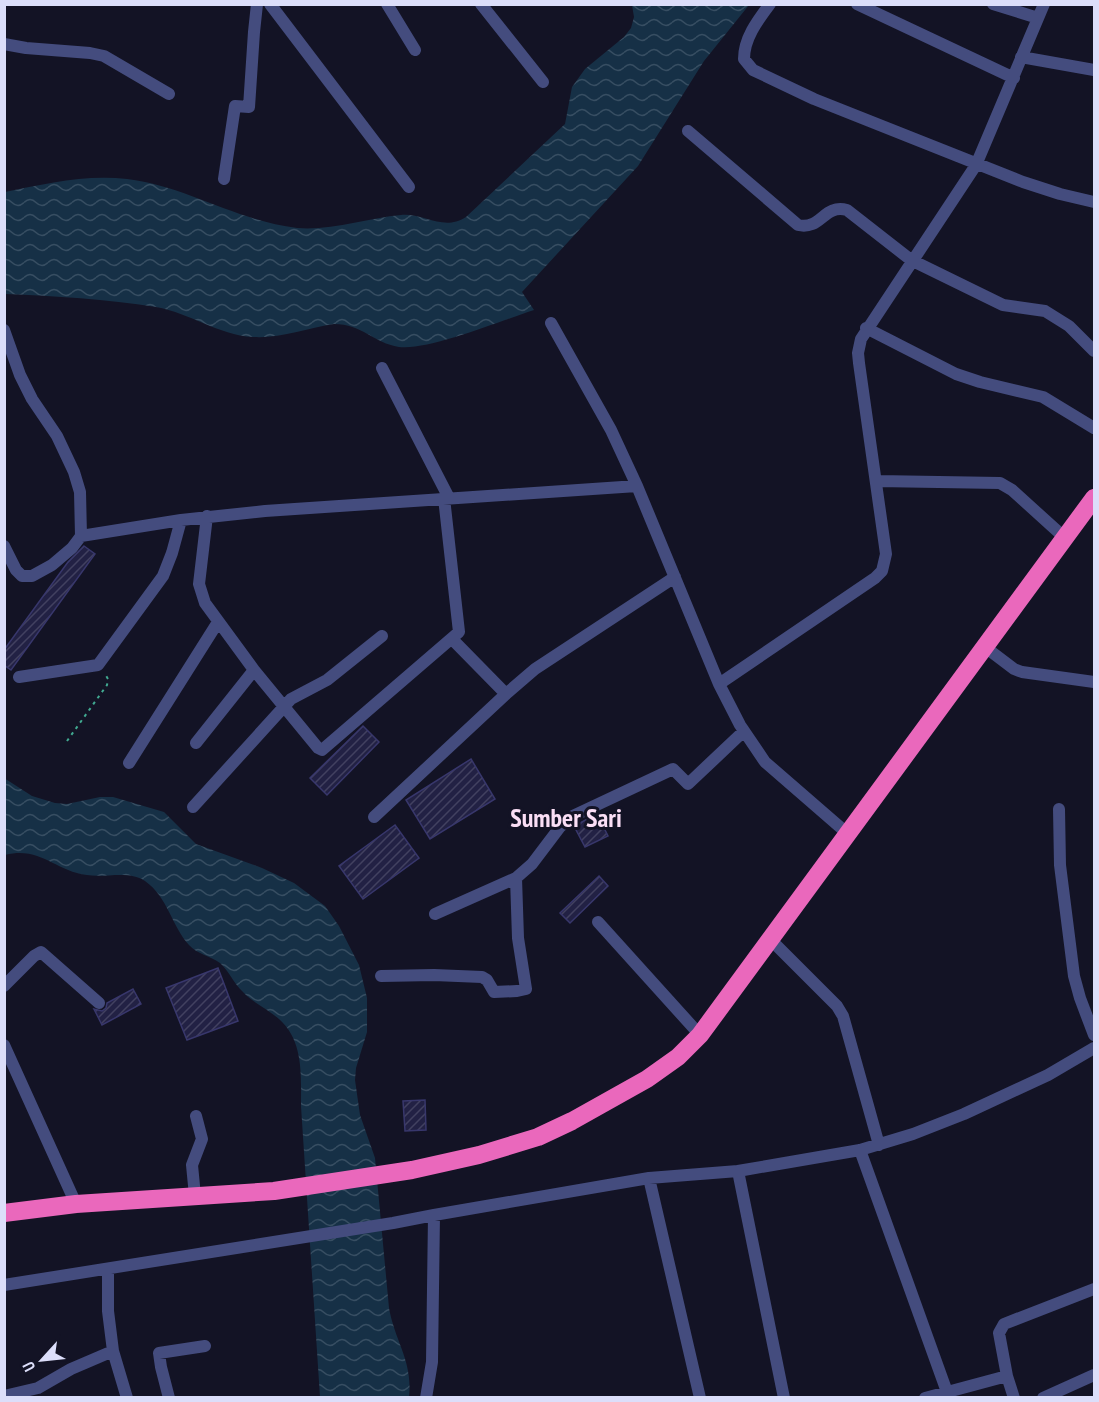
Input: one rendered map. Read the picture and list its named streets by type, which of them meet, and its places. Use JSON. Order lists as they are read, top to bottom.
{
  "districts": ["Sumber Sari"],
  "north": "bottom left"
}
